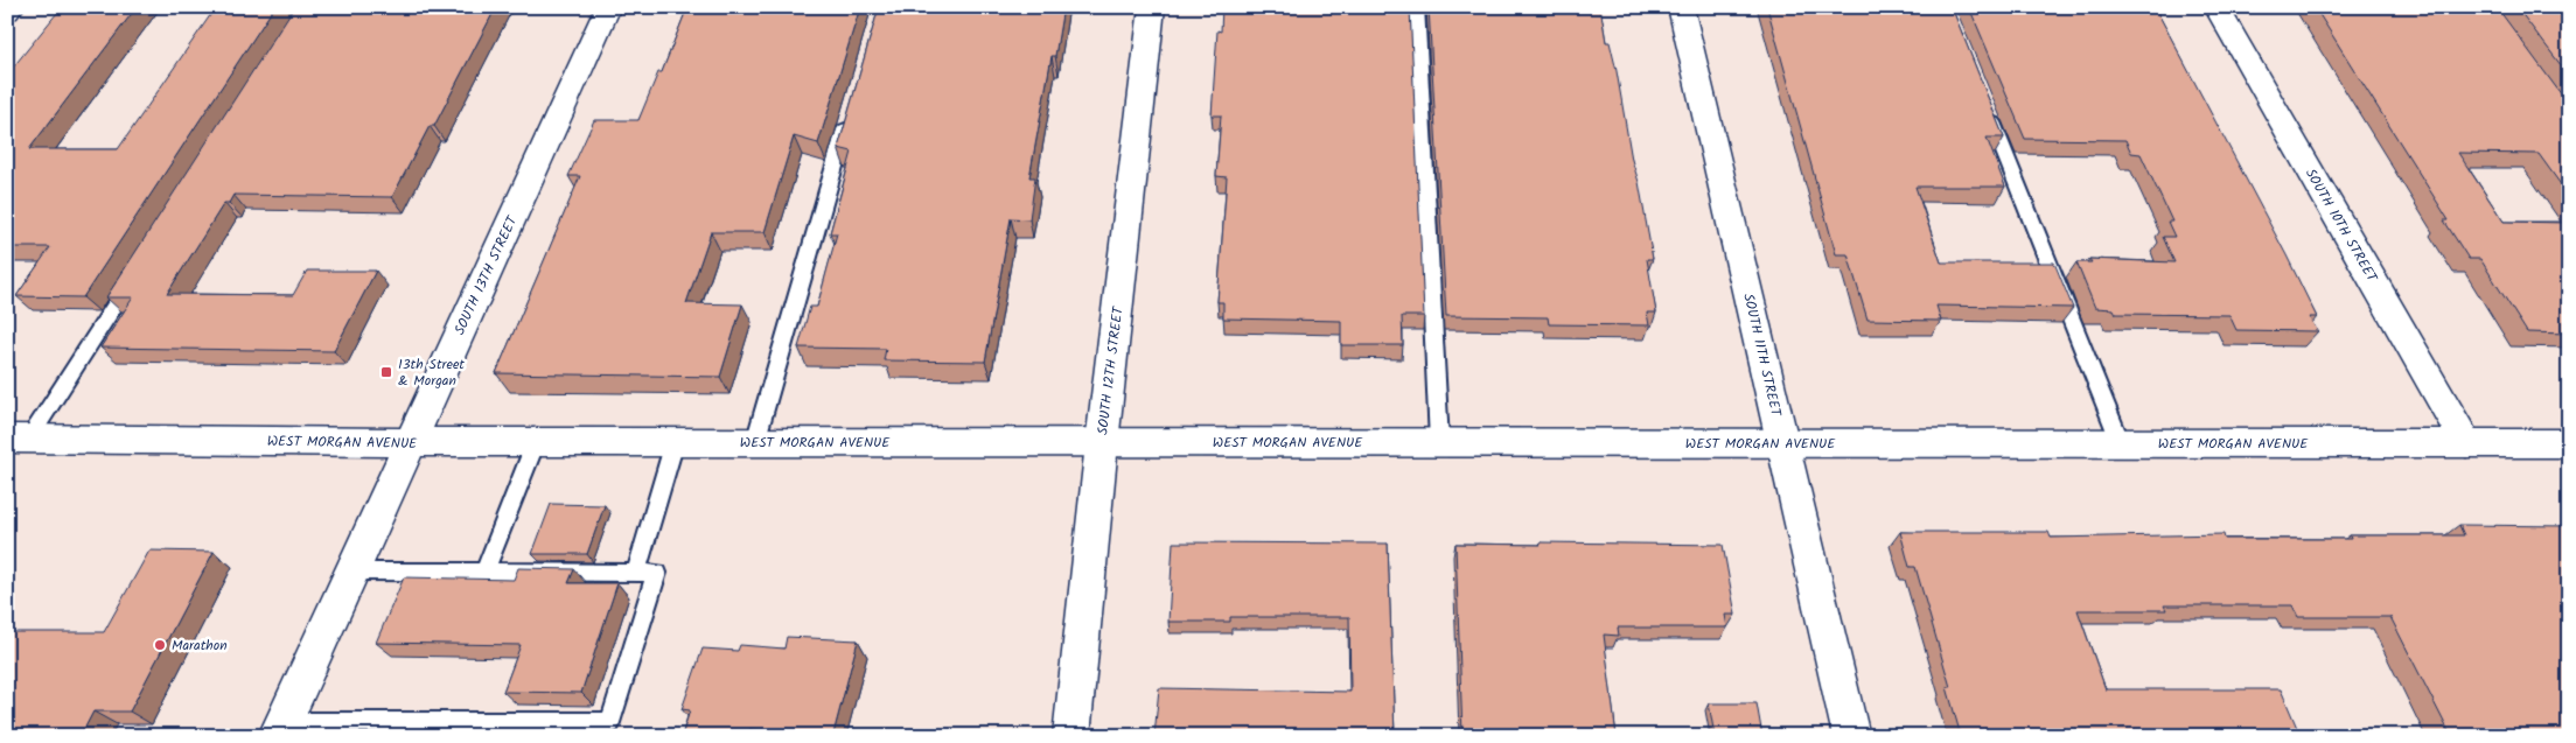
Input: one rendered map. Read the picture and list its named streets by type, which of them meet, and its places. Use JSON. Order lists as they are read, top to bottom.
{
  "streets": {
    "street": [
      "SOUTH 10TH STREET",
      "SOUTH 13TH STREET",
      "SOUTH 11TH STREET",
      "SOUTH 12TH STREET",
      "WEST MORGAN AVENUE"
    ]
  },
  "crossings": [
    ["SOUTH 10TH STREET", "WEST MORGAN AVENUE"],
    ["SOUTH 13TH STREET", "WEST MORGAN AVENUE"],
    ["SOUTH 11TH STREET", "WEST MORGAN AVENUE"],
    ["SOUTH 12TH STREET", "WEST MORGAN AVENUE"]
  ],
  "places": {
    "transit": ["13th Street & Morgan"],
    "other": ["Marathon"]
  }
}
